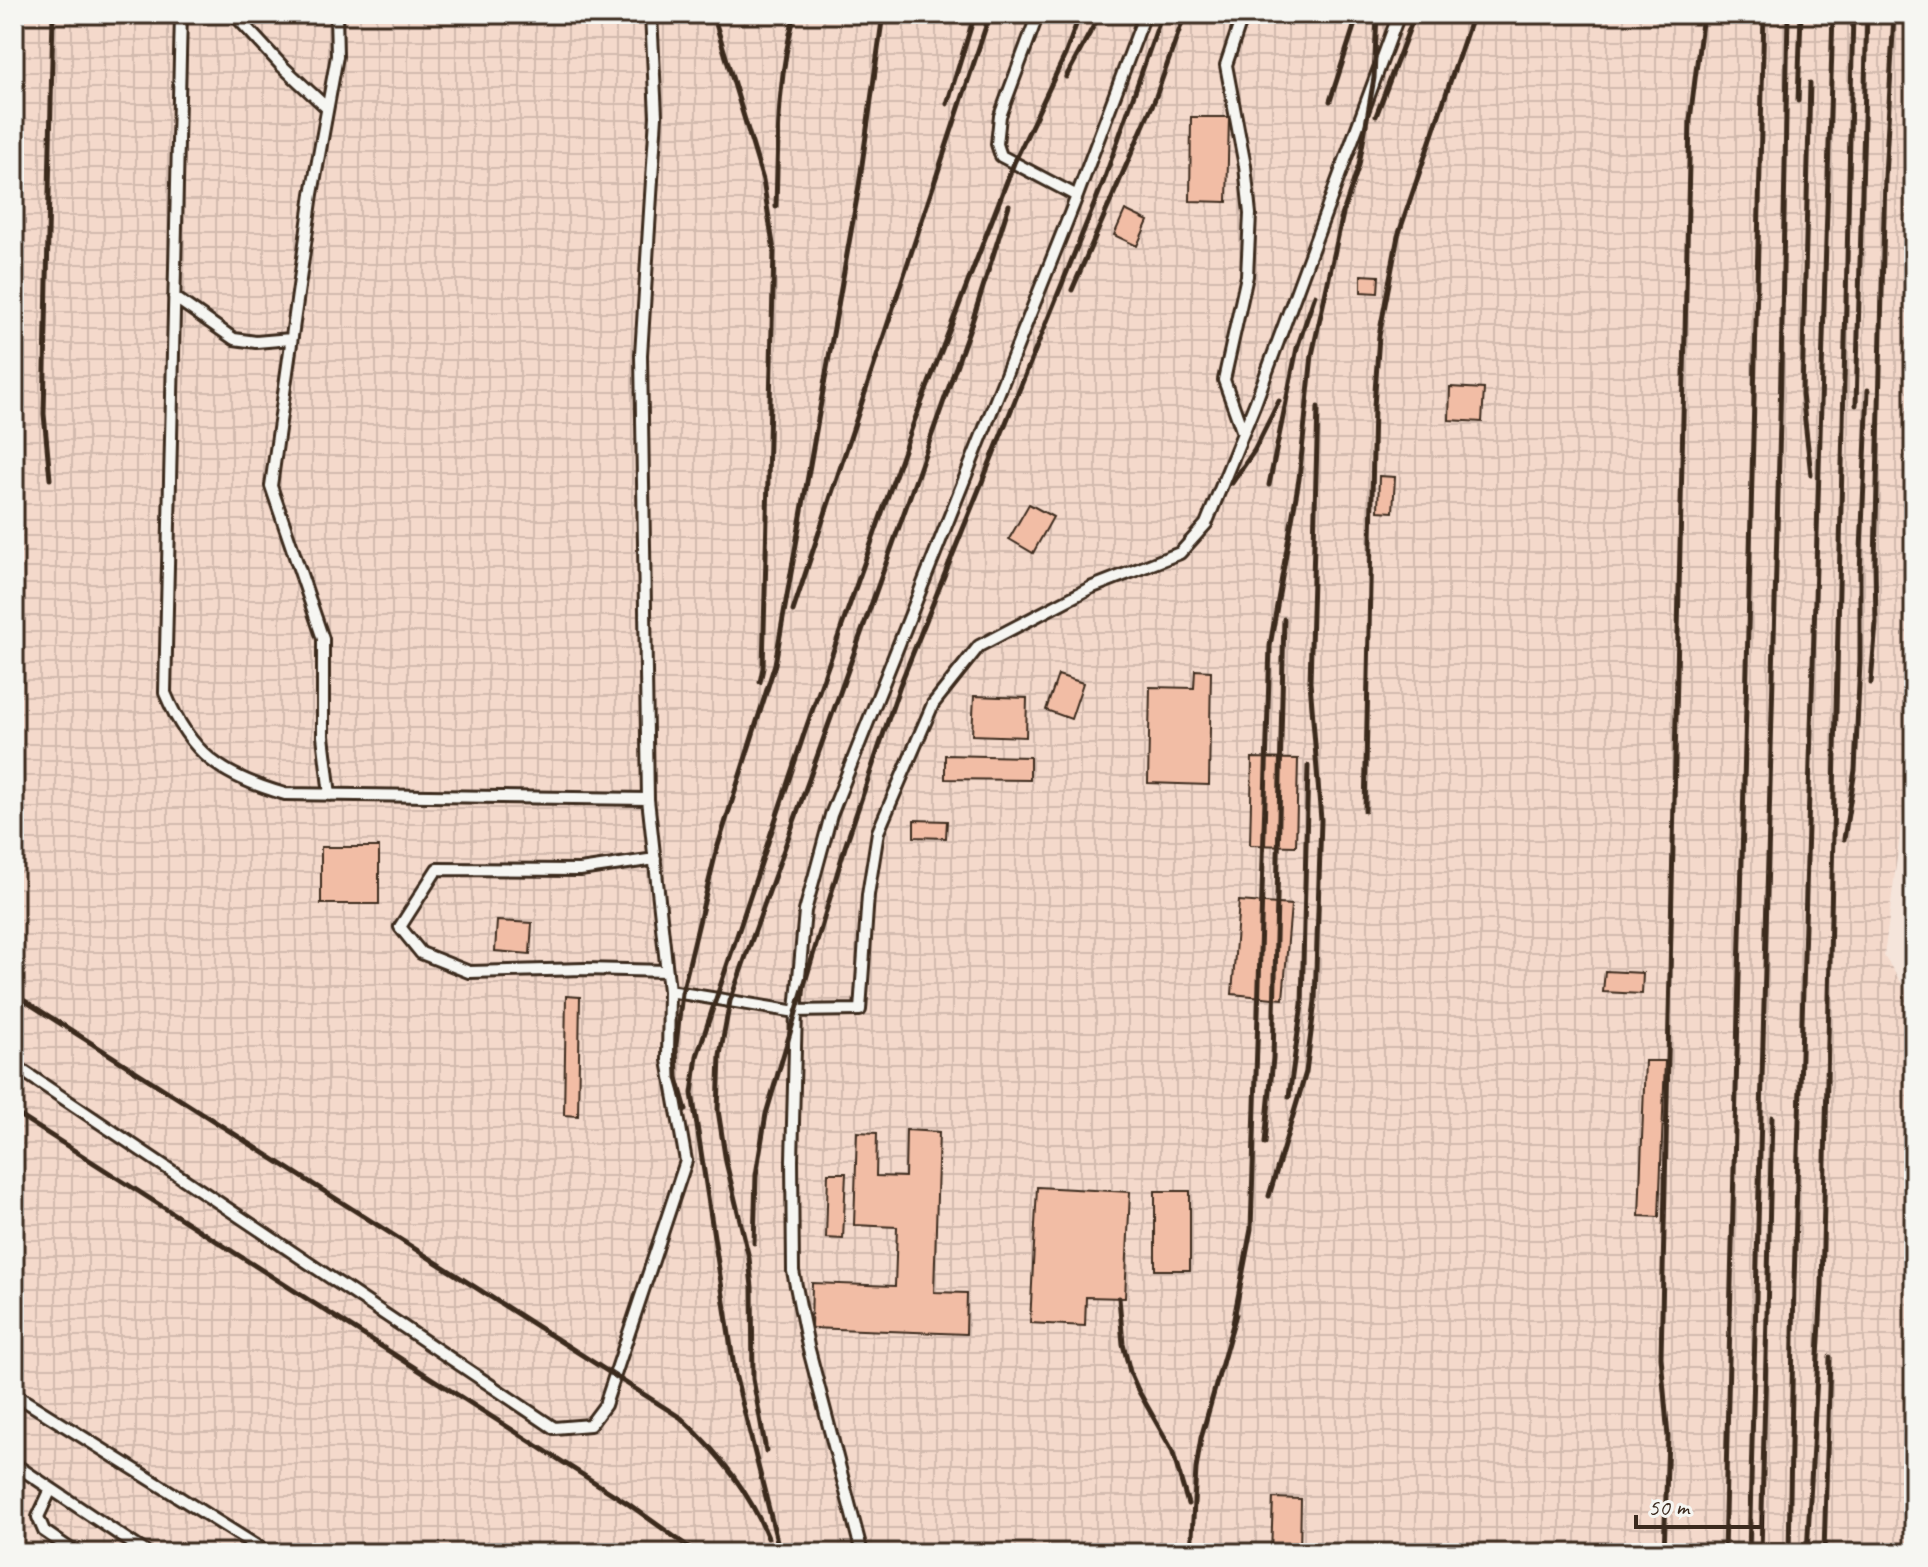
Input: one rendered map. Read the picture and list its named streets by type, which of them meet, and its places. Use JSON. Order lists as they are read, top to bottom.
{
  "scale_bar": "50 m"
}
